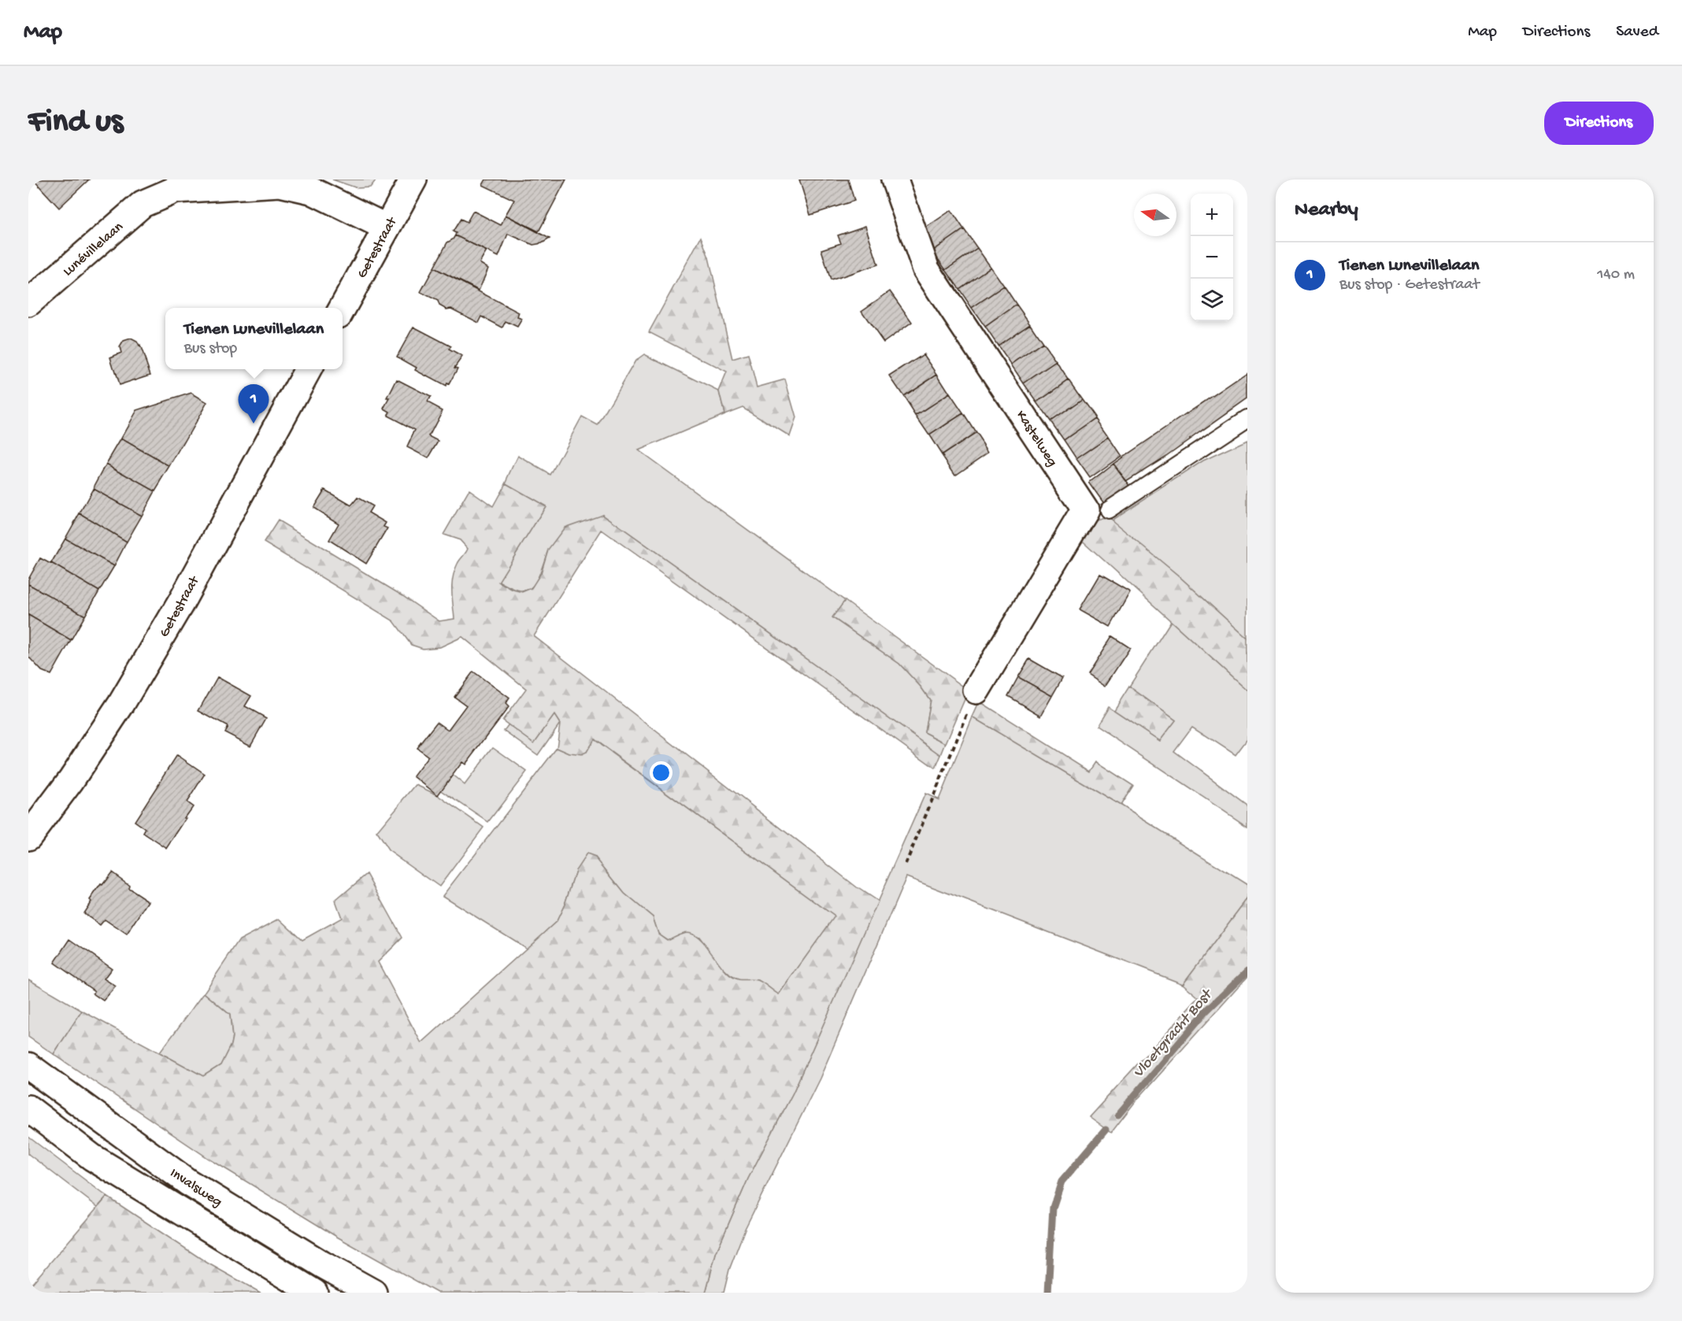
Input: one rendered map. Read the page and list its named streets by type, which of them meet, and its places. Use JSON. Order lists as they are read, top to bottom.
{
  "streets": {
    "street": [
      "Getestraat",
      "Lunévillelaan",
      "Kastelweg",
      "Invalsweg"
    ]
  },
  "crossings": [
    ["Getestraat", "Lunévillelaan"]
  ],
  "water": ["Vloetgracht Bost"],
  "north": "left",
  "page": {
    "header": "Map",
    "nav": ["Map", "Directions", "Saved"],
    "buttons": "Directions",
    "title": "Find us",
    "heading": "Nearby",
    "map_buttons": ["+", "−"],
    "list": [
      {
        "mark": "1",
        "name": "Tienen Lunevillelaan",
        "note": "Bus stop · Getestraat",
        "value": "140 m"
      }
    ],
    "popup": ["Tienen Lunevillelaan", "Bus stop"],
    "pins": "1"
  }
}
